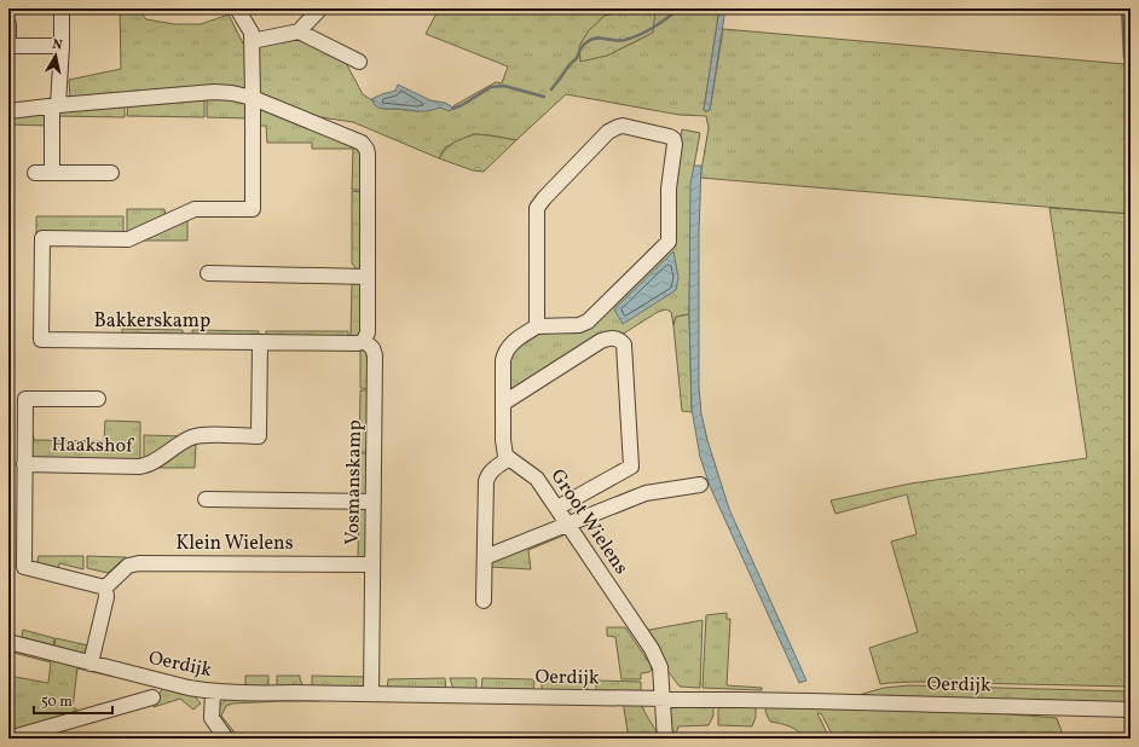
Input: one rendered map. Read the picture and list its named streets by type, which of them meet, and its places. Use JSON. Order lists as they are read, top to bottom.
{
  "streets": {
    "street": [
      "Bakkerskamp",
      "Haakshof",
      "Vosmanskamp",
      "Groot Wielens",
      "Klein Wielens",
      "Oerdijk"
    ]
  },
  "crossings": [
    ["Bakkerskamp", "Haakshof"],
    ["Bakkerskamp", "Vosmanskamp"],
    ["Vosmanskamp", "Klein Wielens"],
    ["Vosmanskamp", "Oerdijk"],
    ["Groot Wielens", "Oerdijk"]
  ],
  "scale_bar": "50 m",
  "north": "top"
}
